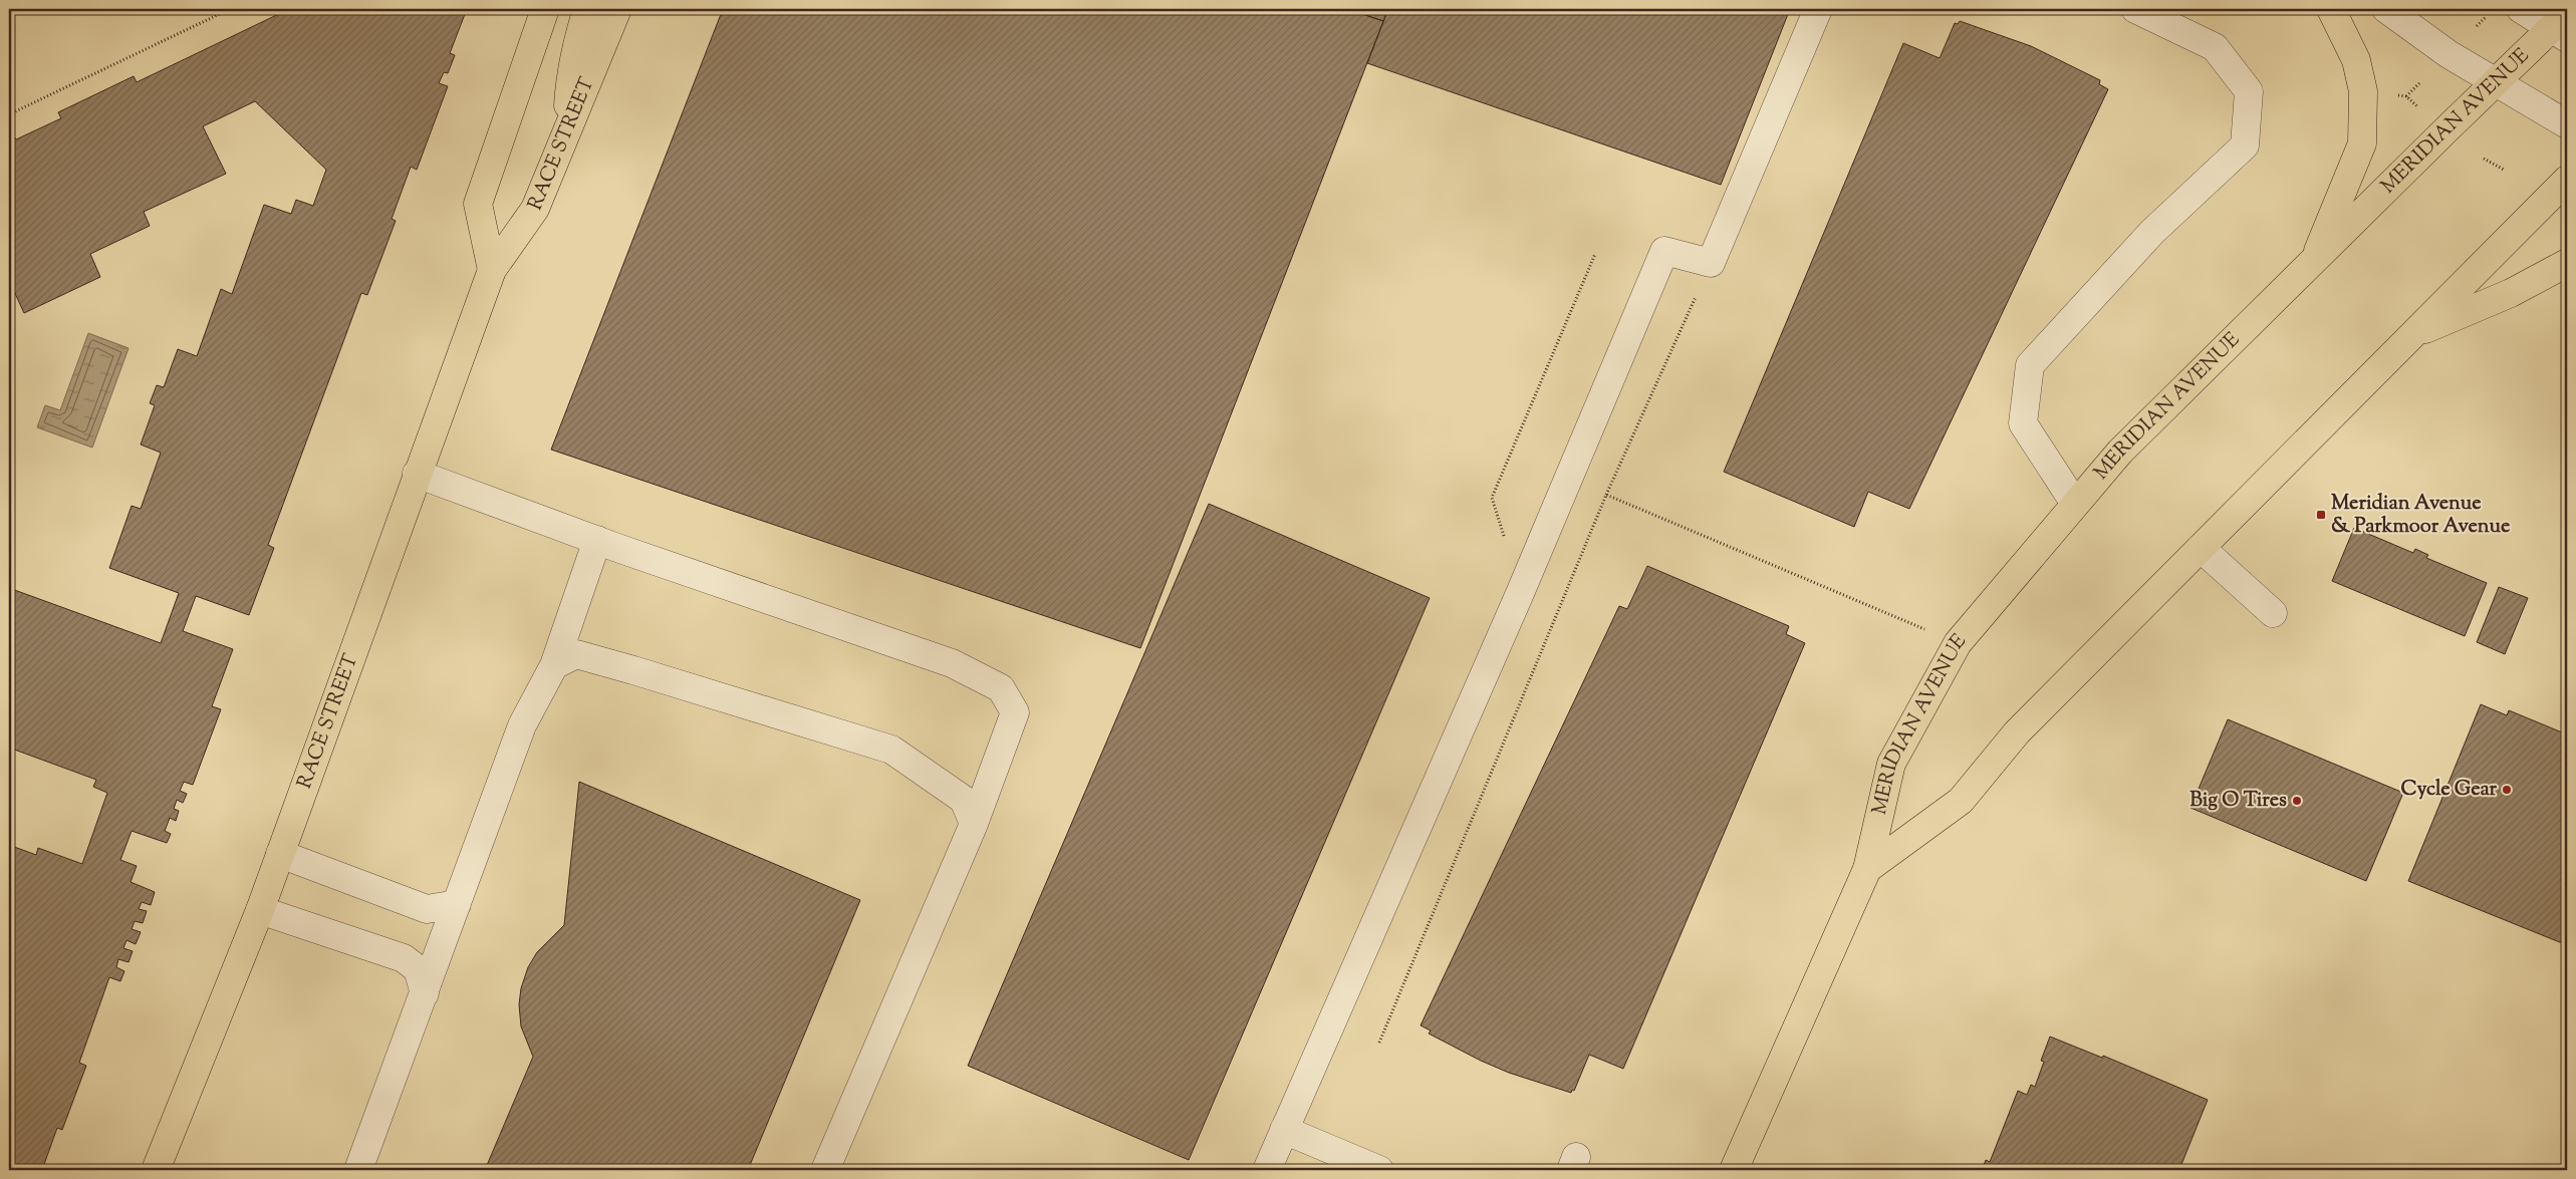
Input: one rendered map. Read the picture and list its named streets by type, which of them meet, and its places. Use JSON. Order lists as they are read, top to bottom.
{
  "streets": {
    "main road": ["MERIDIAN AVENUE", "RACE STREET"]
  },
  "places": {
    "transit": ["Meridian Avenue & Parkmoor Avenue"],
    "other": ["Cycle Gear", "Big O Tires"]
  }
}
